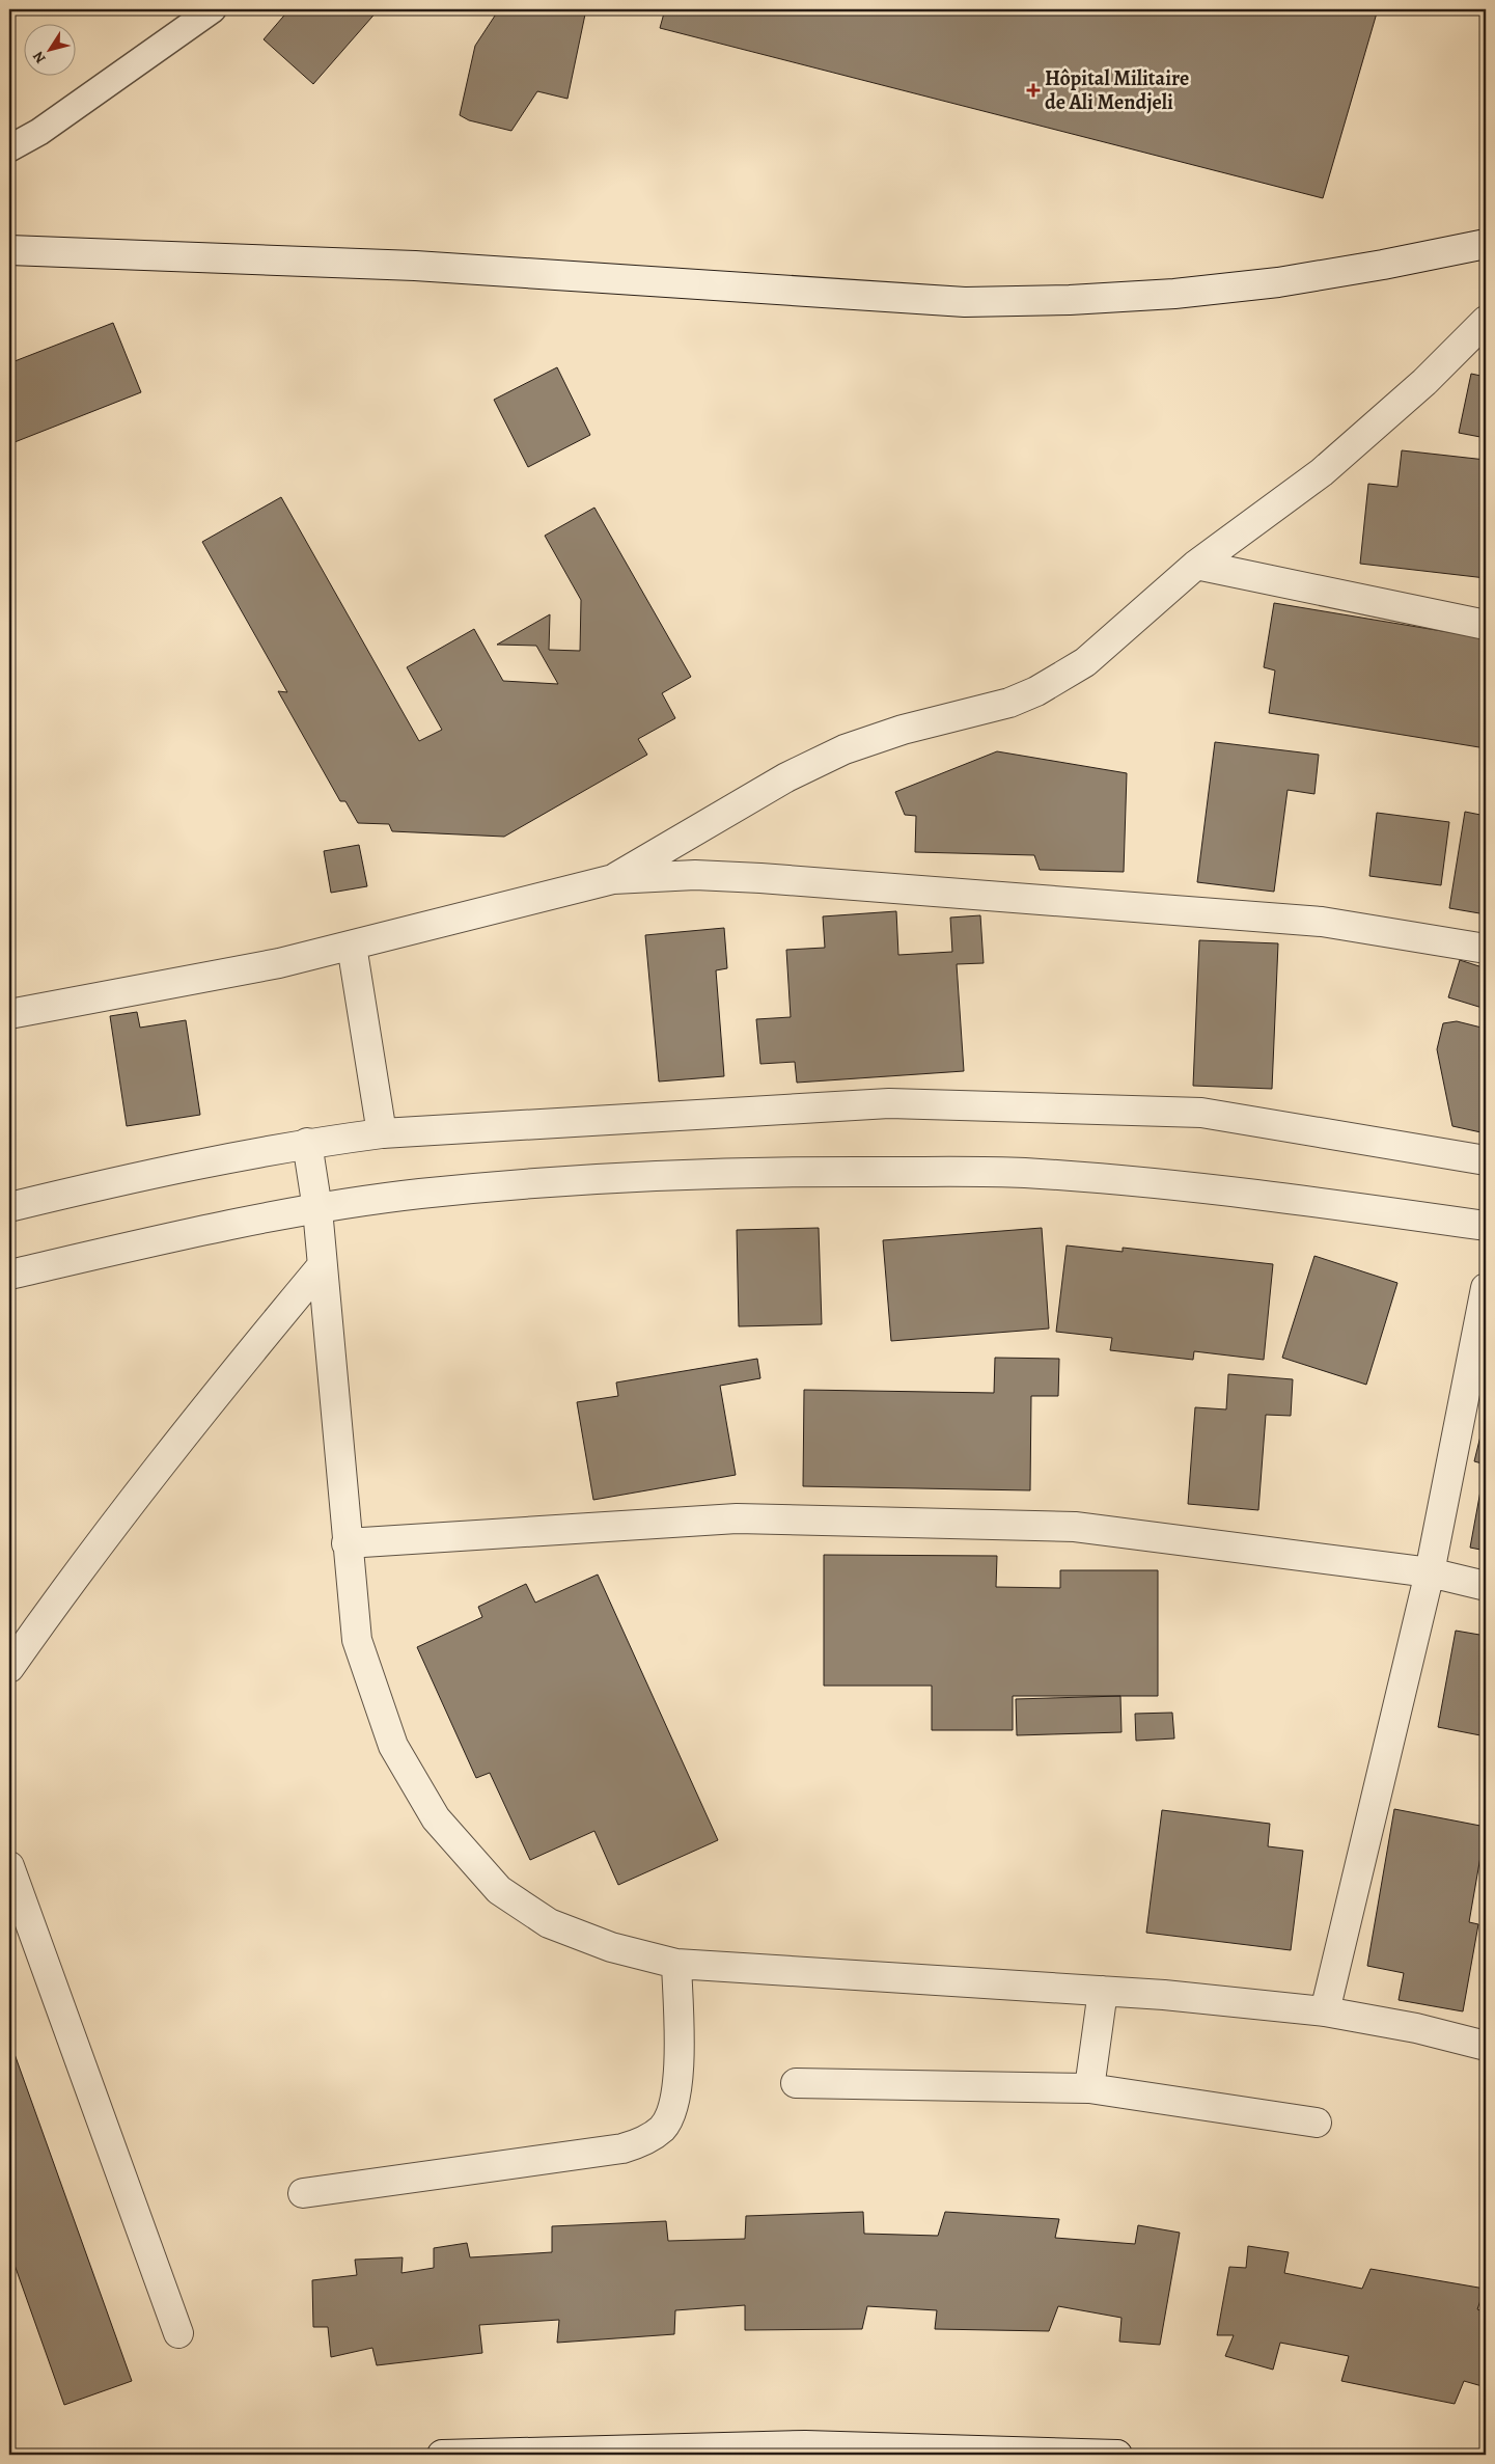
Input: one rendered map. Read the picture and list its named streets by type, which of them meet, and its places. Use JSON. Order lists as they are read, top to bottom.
{
  "places": {
    "health": ["Hôpital Militaire de Ali Mendjeli"]
  },
  "north": "bottom left"
}
